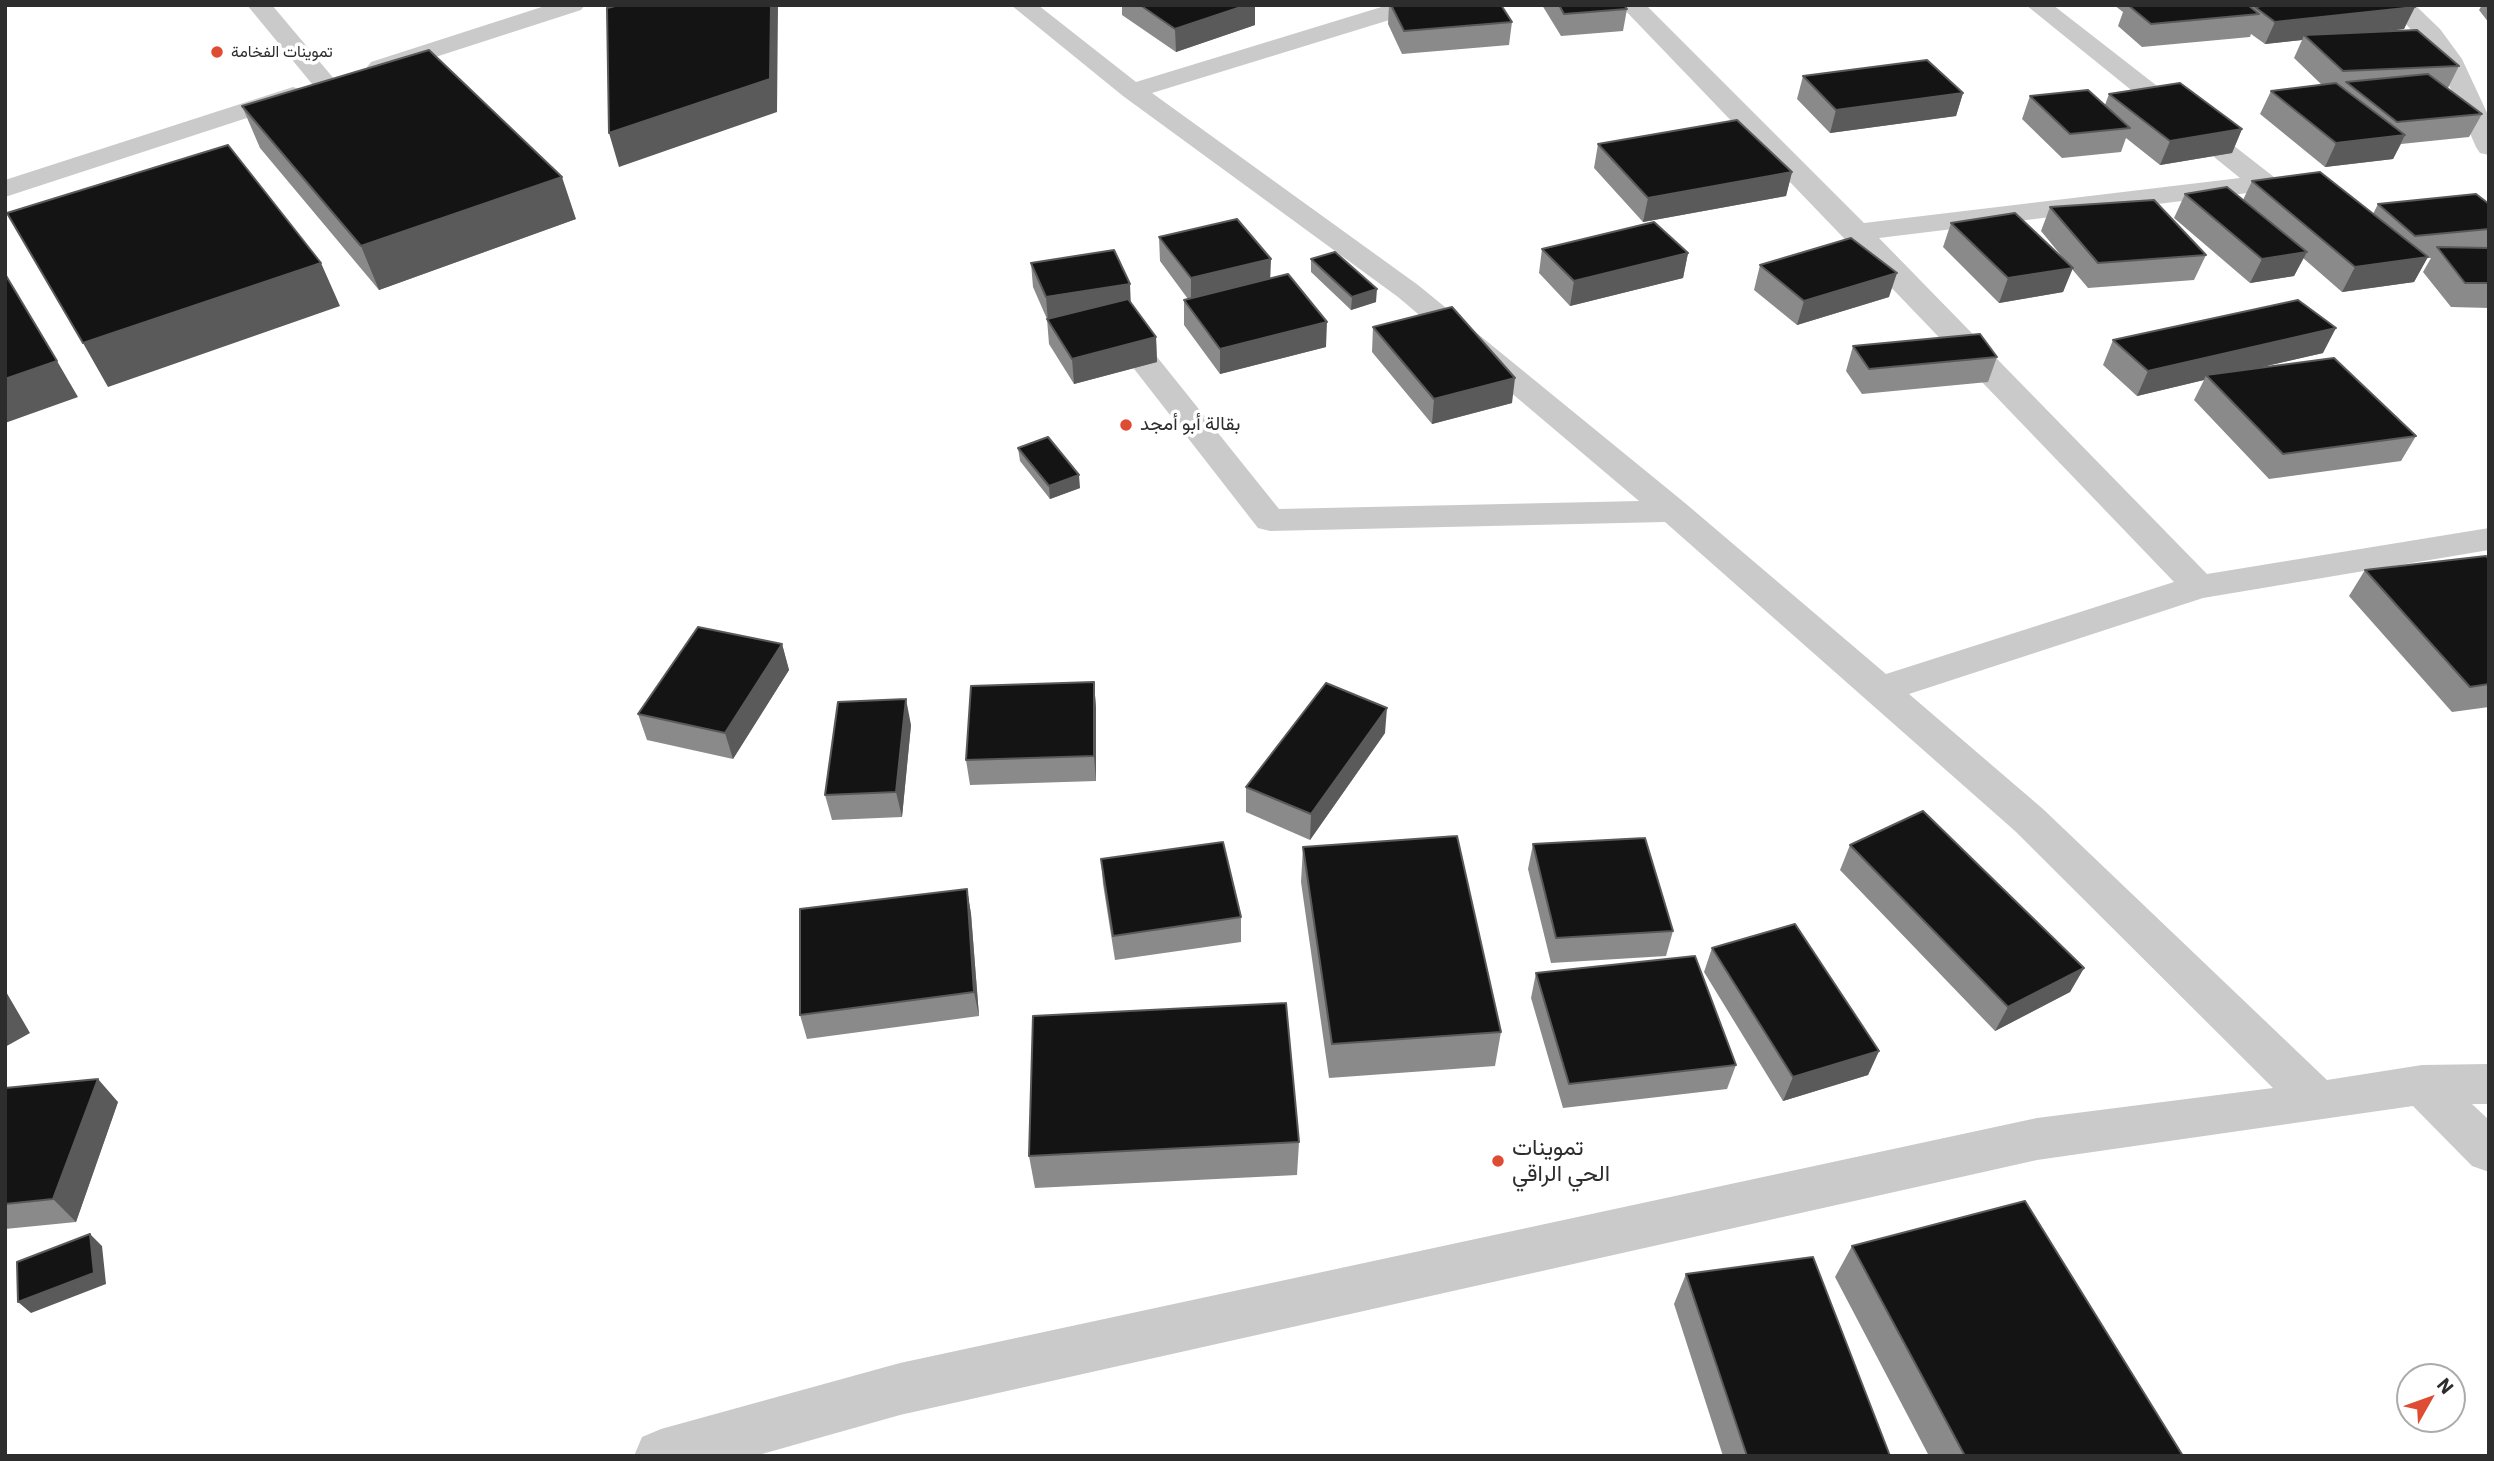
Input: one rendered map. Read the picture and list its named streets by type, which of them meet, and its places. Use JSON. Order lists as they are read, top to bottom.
{
  "places": ["تموينات الفخامة", "بقالة أبو أمجد", "تموينات الحي الراقي"],
  "north": "top right"
}
